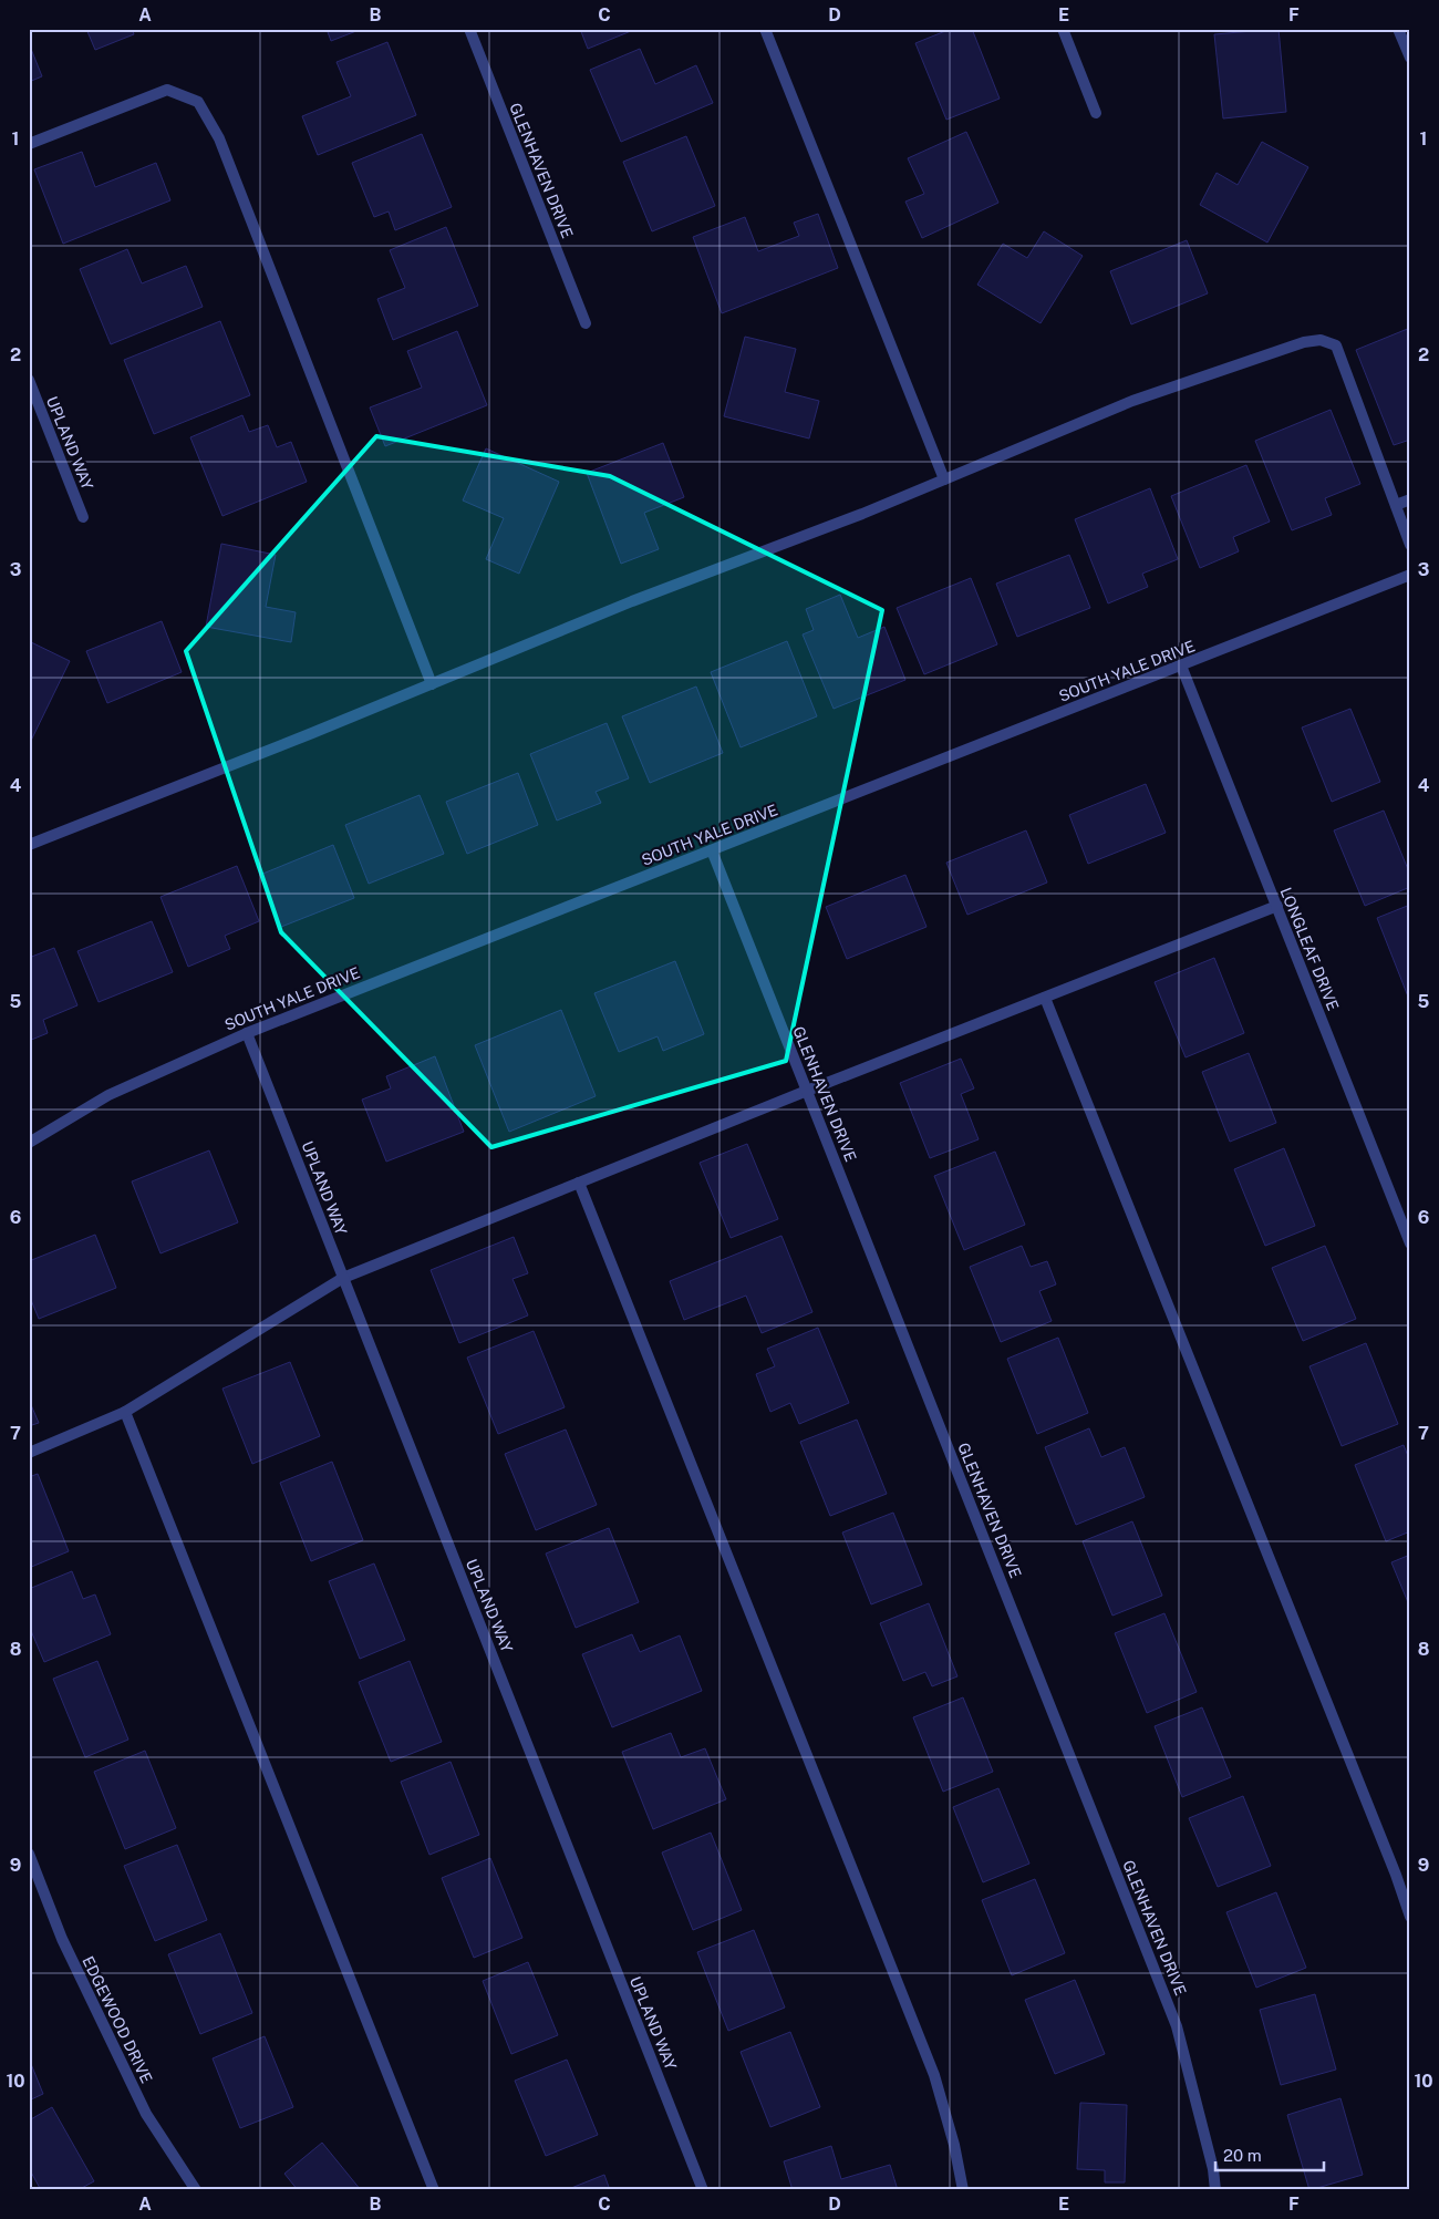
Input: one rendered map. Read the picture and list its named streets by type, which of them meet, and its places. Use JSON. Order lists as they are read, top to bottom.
{
  "streets": {
    "street": [
      "GLENHAVEN DRIVE",
      "UPLAND WAY",
      "SOUTH YALE DRIVE",
      "LONGLEAF DRIVE",
      "EDGEWOOD DRIVE"
    ]
  },
  "crossings": [
    ["GLENHAVEN DRIVE", "SOUTH YALE DRIVE"],
    ["UPLAND WAY", "SOUTH YALE DRIVE"],
    ["SOUTH YALE DRIVE", "LONGLEAF DRIVE"]
  ],
  "scale_bar": "20 m",
  "grid": {
    "columns": [
      "A",
      "B",
      "C",
      "D",
      "E",
      "F"
    ],
    "rows": [
      "1",
      "2",
      "3",
      "4",
      "5",
      "6",
      "7",
      "8",
      "9",
      "10"
    ]
  }
}
